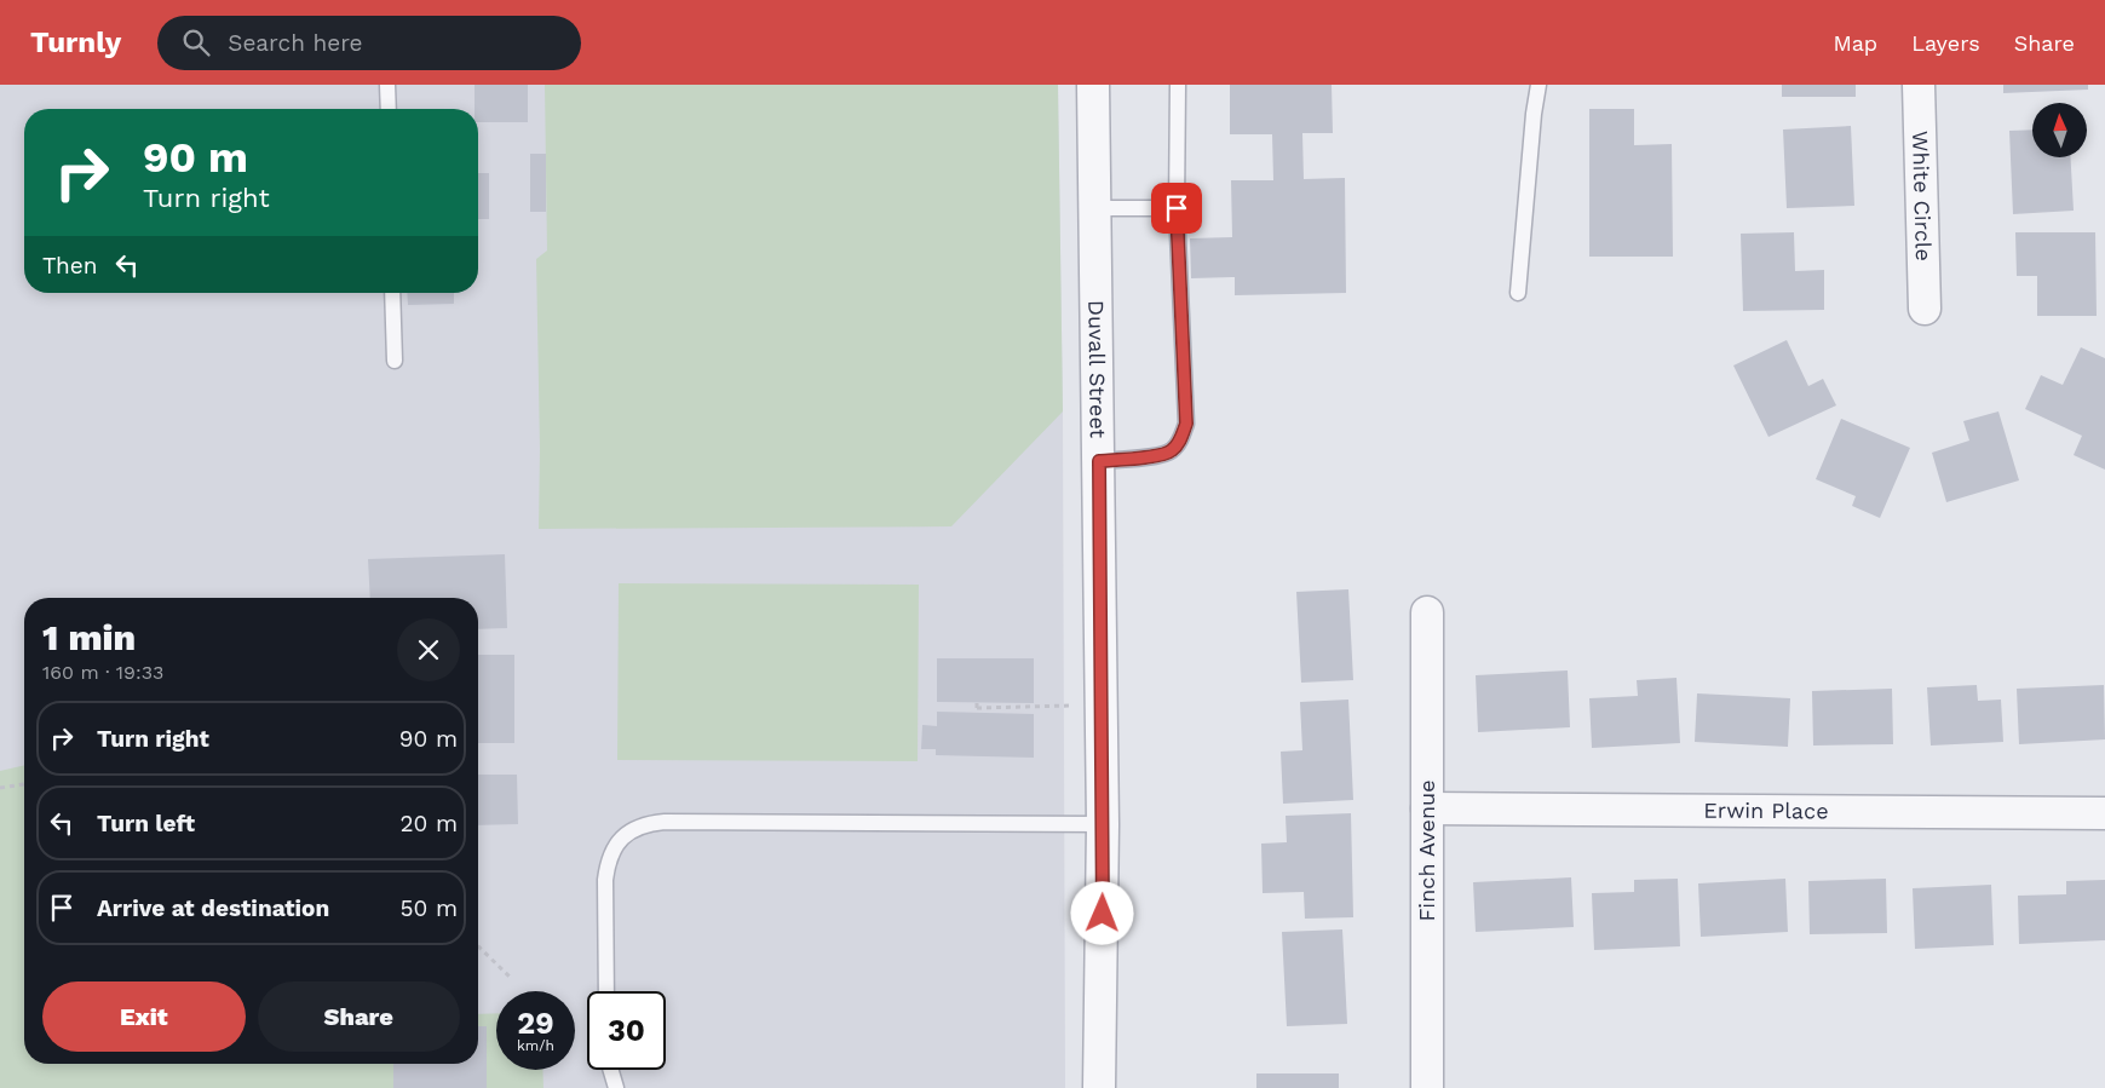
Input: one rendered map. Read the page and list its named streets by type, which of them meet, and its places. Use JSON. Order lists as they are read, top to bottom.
{
  "streets": {
    "street": [
      "White Circle",
      "Duvall Street",
      "Erwin Place",
      "Finch Avenue"
    ]
  },
  "crossings": [
    ["Erwin Place", "Finch Avenue"]
  ],
  "north": "top",
  "page": {
    "header": "Turnly",
    "search": "Search here",
    "nav": ["Map", "Layers", "Share"],
    "turn": ["90 m", "Turn right"],
    "then": "Then",
    "heading": ["1 min", "160 m · 19:33"],
    "list": [
      {
        "name": "Turn right",
        "value": "90 m"
      },
      {
        "name": "Turn left",
        "value": "20 m"
      },
      {
        "name": "Arrive at destination",
        "value": "50 m"
      }
    ],
    "buttons": ["Exit", "Share"],
    "speed": "29 km/h",
    "limit": "30"
  }
}
